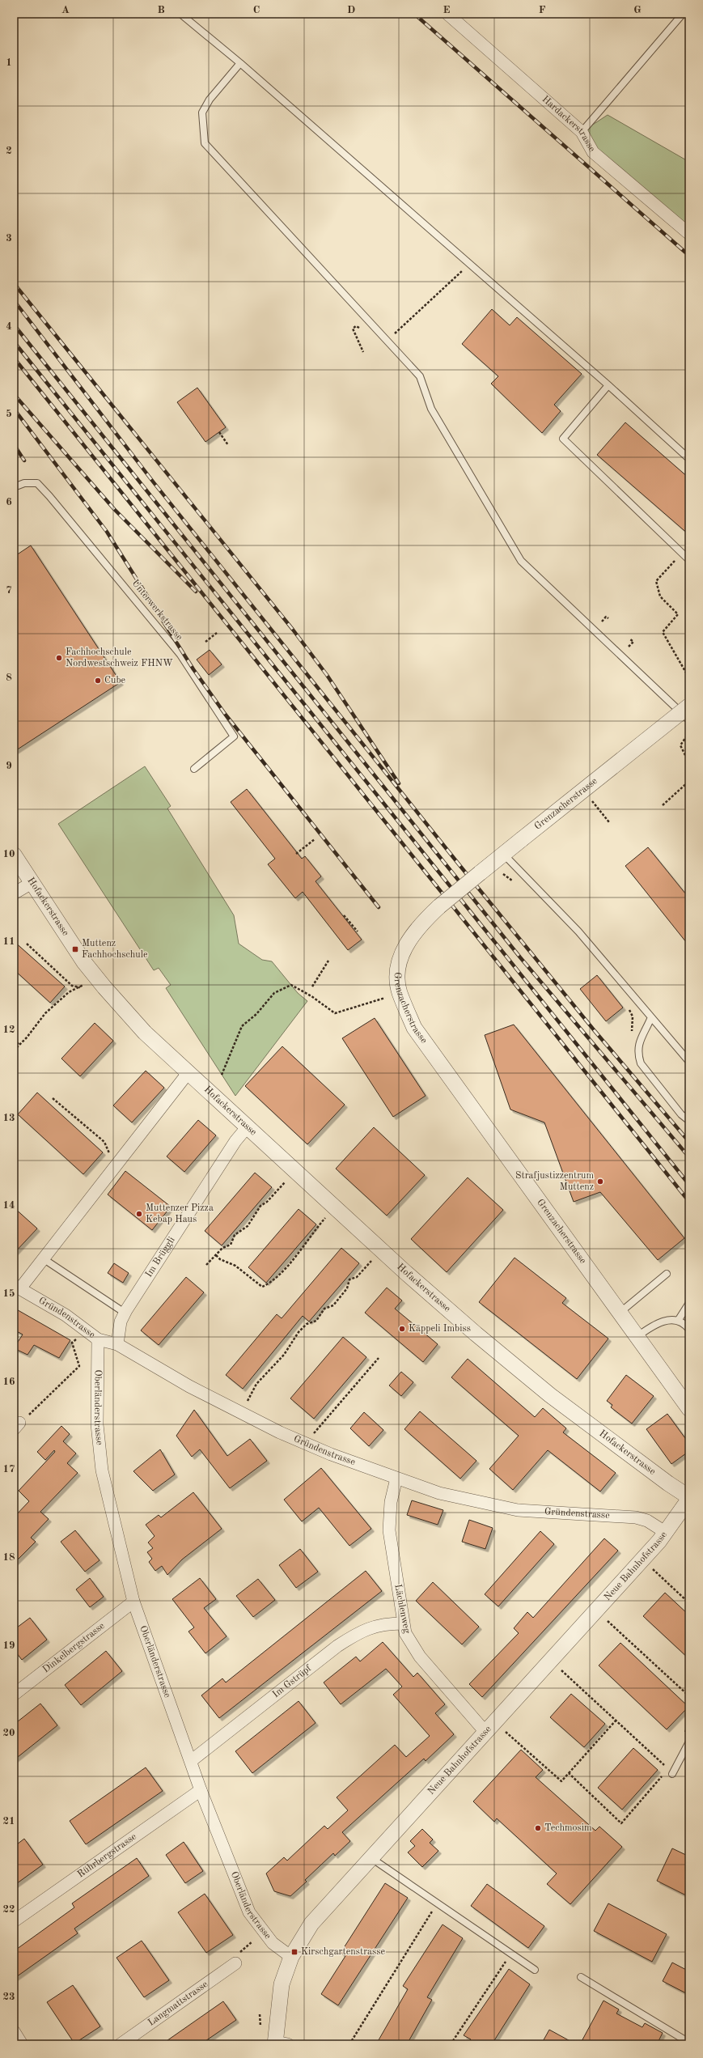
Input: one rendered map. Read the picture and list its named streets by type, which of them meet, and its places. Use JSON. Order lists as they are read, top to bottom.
{
  "streets": {
    "street": [
      "Hardackerstrasse",
      "Grenzacherstrasse",
      "Hofackerstrasse",
      "Im Brüggli",
      "Gründenstrasse",
      "Oberländerstrasse",
      "Neue Bahnhofstrasse",
      "Lächlenweg",
      "Dinkelbergstrasse",
      "Im Gstrüpf",
      "Rührbergstrasse",
      "Langmattstrasse"
    ],
    "lane": ["Unterwerkstrasse"]
  },
  "crossings": [
    ["Hofackerstrasse", "Im Brüggli"],
    ["Hofackerstrasse", "Neue Bahnhofstrasse"],
    ["Im Brüggli", "Gründenstrasse"],
    ["Gründenstrasse", "Oberländerstrasse"],
    ["Gründenstrasse", "Neue Bahnhofstrasse"],
    ["Gründenstrasse", "Lächlenweg"],
    ["Oberländerstrasse", "Neue Bahnhofstrasse"],
    ["Oberländerstrasse", "Dinkelbergstrasse"],
    ["Oberländerstrasse", "Im Gstrüpf"],
    ["Oberländerstrasse", "Rührbergstrasse"],
    ["Neue Bahnhofstrasse", "Lächlenweg"],
    ["Lächlenweg", "Im Gstrüpf"]
  ],
  "places": {
    "other": [
      "Fachhochschule Nordwestschweiz FHNW",
      "Cube",
      "Strafjustizzentrum Muttenz",
      "Muttenzer Pizza Kebap Haus",
      "Käppeli Imbiss",
      "Techmosim"
    ],
    "transit": ["Muttenz Fachhochschule", "Kirschgartenstrasse"]
  },
  "grid": {
    "columns": [
      "A",
      "B",
      "C",
      "D",
      "E",
      "F",
      "G"
    ],
    "rows": [
      "1",
      "2",
      "3",
      "4",
      "5",
      "6",
      "7",
      "8",
      "9",
      "10",
      "11",
      "12",
      "13",
      "14",
      "15",
      "16",
      "17",
      "18",
      "19",
      "20",
      "21",
      "22",
      "23"
    ]
  }
}
